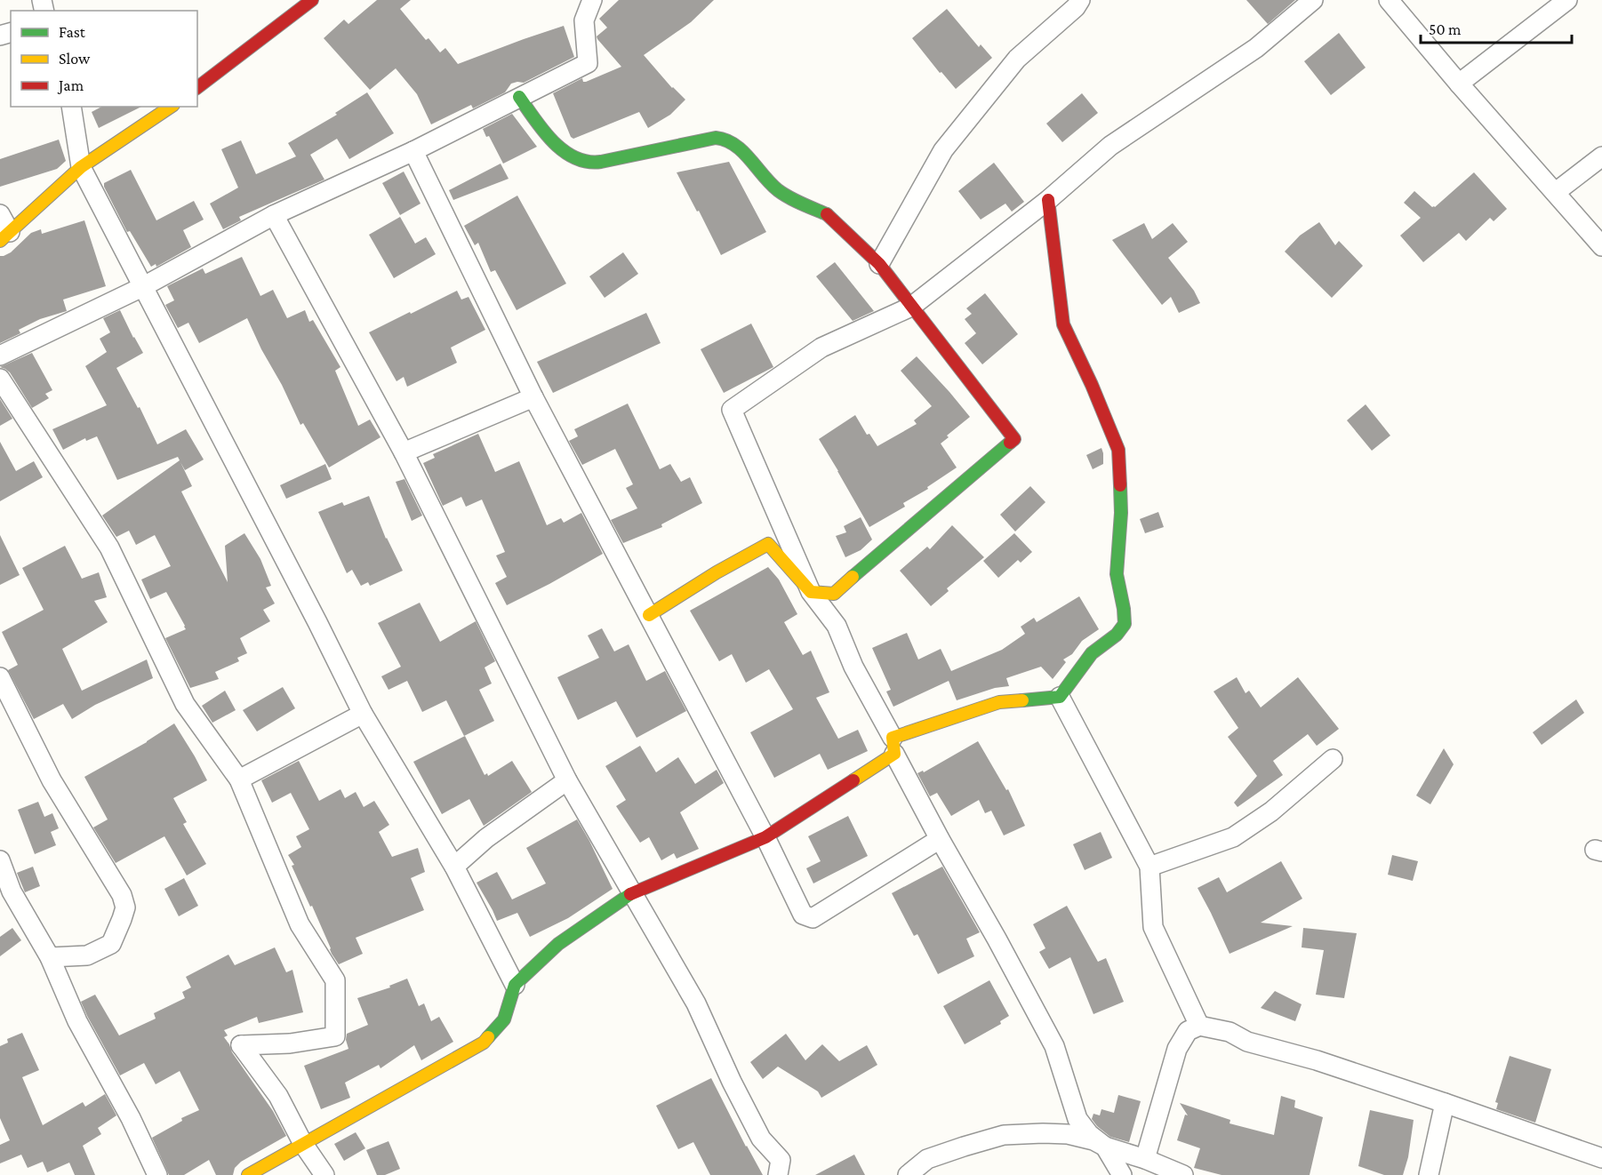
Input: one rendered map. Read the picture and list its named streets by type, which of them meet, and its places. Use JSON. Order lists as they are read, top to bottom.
{
  "legend": ["Fast", "Slow", "Jam"],
  "scale_bar": "50 m"
}
